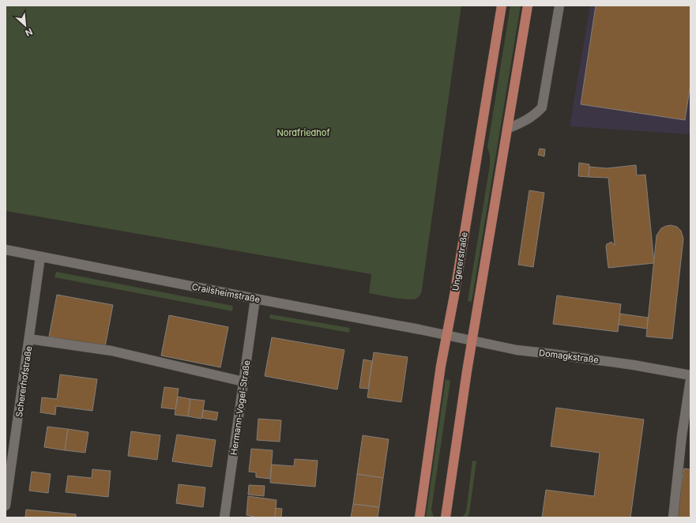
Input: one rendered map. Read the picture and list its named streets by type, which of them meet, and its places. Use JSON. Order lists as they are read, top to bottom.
{
  "streets": {
    "main road": ["Ungererstraße"],
    "street": [
      "Crailsheimstraße",
      "Domagkstraße",
      "Schererhofstraße",
      "Hermann-Vogel-Straße"
    ]
  },
  "crossings": [
    ["Ungererstraße", "Crailsheimstraße"],
    ["Ungererstraße", "Domagkstraße"],
    ["Crailsheimstraße", "Domagkstraße"],
    ["Crailsheimstraße", "Schererhofstraße"],
    ["Crailsheimstraße", "Hermann-Vogel-Straße"]
  ],
  "parks": ["Nordfriedhof"],
  "north": "bottom right"
}
